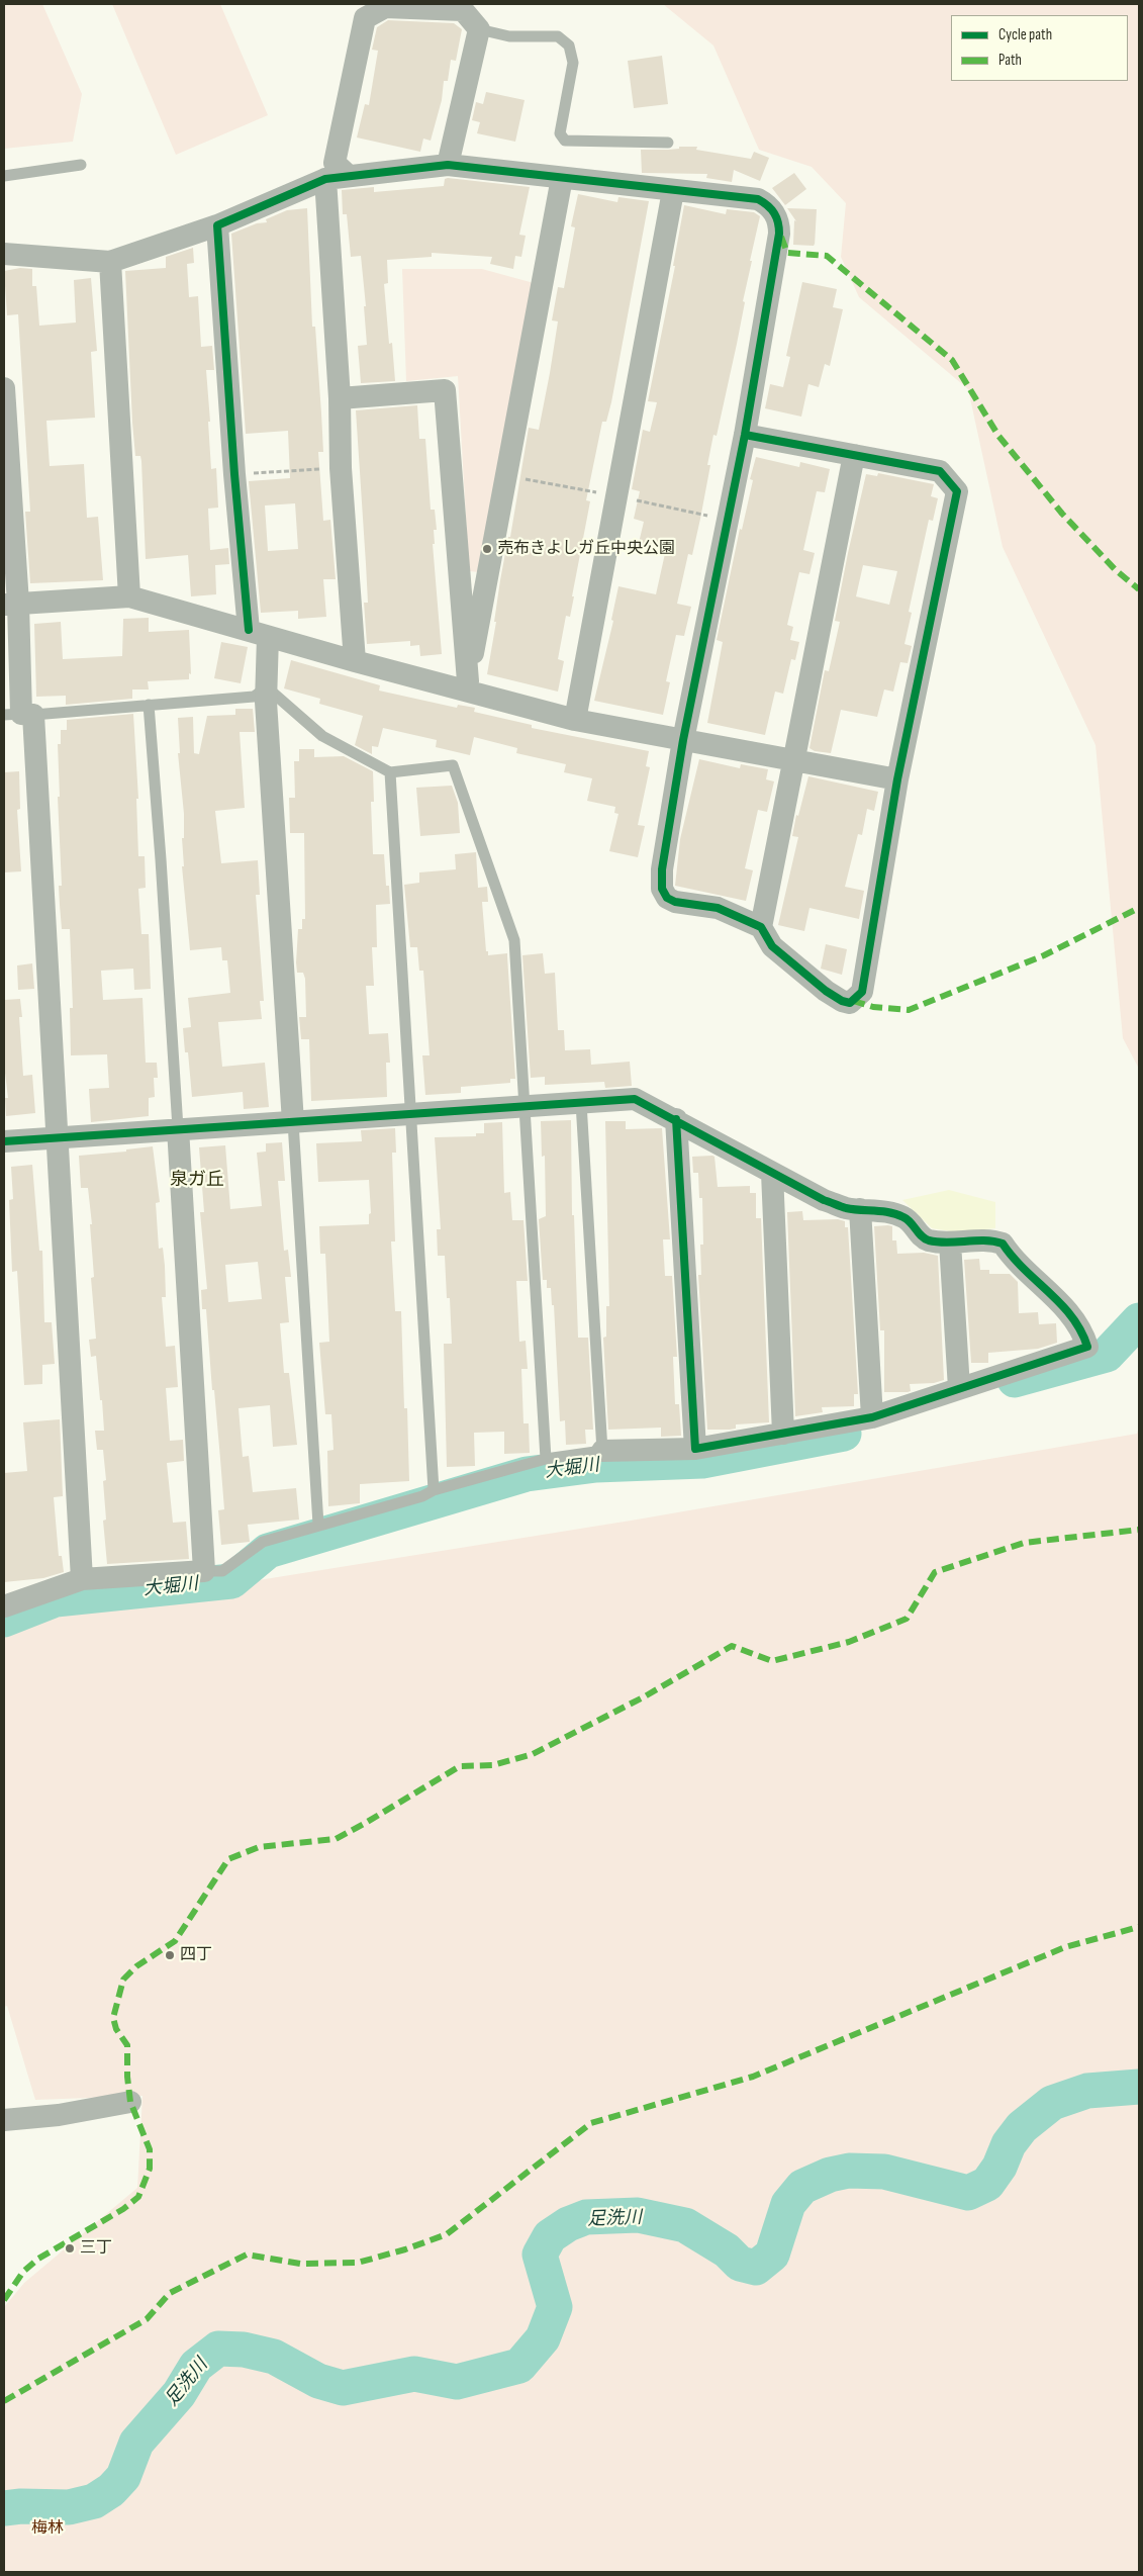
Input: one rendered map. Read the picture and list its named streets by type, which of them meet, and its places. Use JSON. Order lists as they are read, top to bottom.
{
  "districts": ["泉ガ丘"],
  "water": ["大堀川", "足洗川"],
  "parks": ["梅林"],
  "places": ["売布きよしガ丘中央公園", "四丁", "三丁"],
  "legend": ["Cycle path", "Path"]
}
